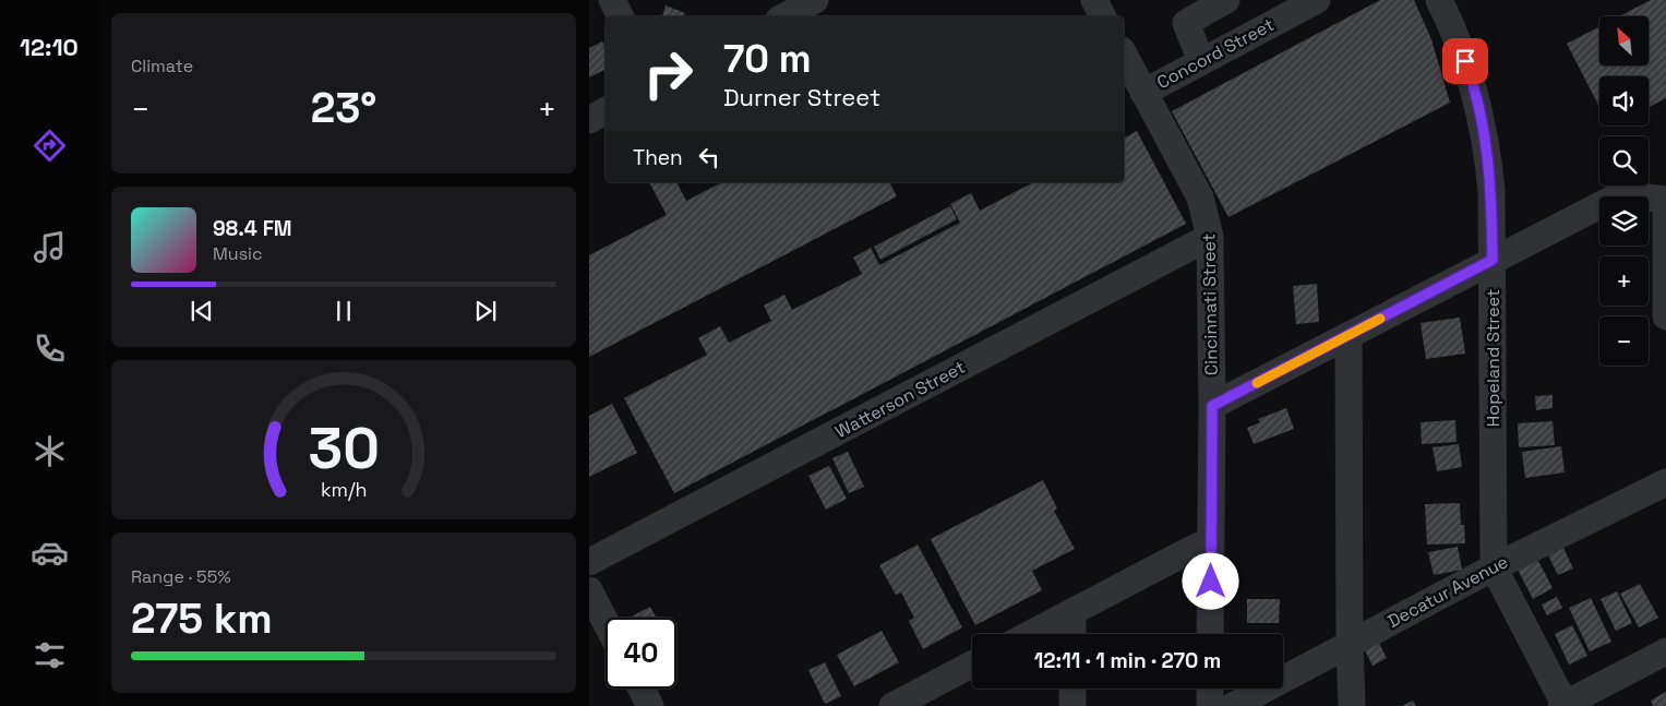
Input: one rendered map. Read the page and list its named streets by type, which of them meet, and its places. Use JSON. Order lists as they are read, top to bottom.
{
  "streets": {
    "street": [
      "Concord Street",
      "Cincinnati Street",
      "Hopeland Street",
      "Watterson Street",
      "Decatur Avenue"
    ]
  },
  "crossings": [
    ["Concord Street", "Cincinnati Street"],
    ["Cincinnati Street", "Watterson Street"],
    ["Hopeland Street", "Decatur Avenue"]
  ],
  "north": "top left",
  "page": {
    "tabs": "12:10",
    "tile": [
      "Climate",
      ["Range · 55%", "275 km"]
    ],
    "map_buttons": ["+", "−"],
    "turn": ["70 m", "Durner Street"],
    "heat": ["−", "23°", "+"],
    "then": "Then",
    "song": ["98.4 FM", "Music"],
    "limit": "40",
    "trip": "12:11 · 1 min · 270 m",
    "gauge": ["30", "km/h"]
  }
}
